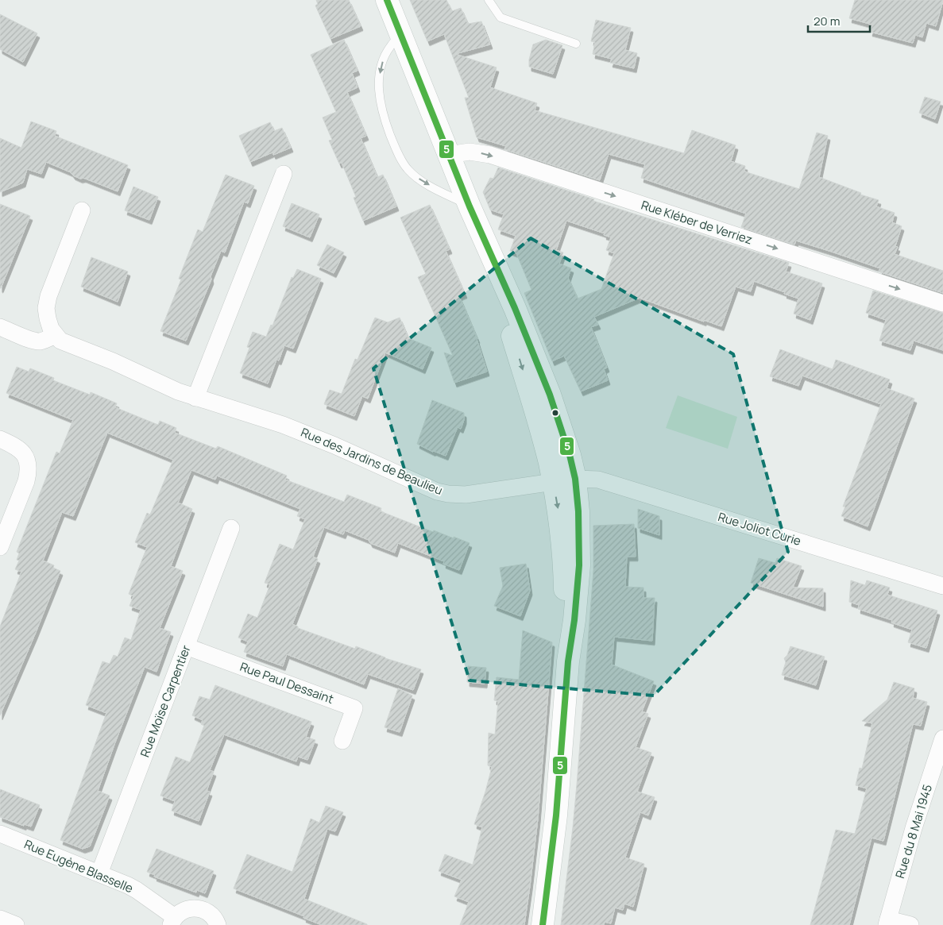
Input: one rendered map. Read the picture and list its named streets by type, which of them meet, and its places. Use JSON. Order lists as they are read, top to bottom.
{
  "streets": {
    "street": [
      "Rue Kléber de Verriez",
      "Rue des Jardins de Beaulieu",
      "Rue Joliot Curie",
      "Rue Paul Dessaint",
      "Rue Moïse Carpentier",
      "Rue du 8 Mai 1945",
      "Rue Eugène Blasselle"
    ]
  },
  "crossings": [
    ["Rue des Jardins de Beaulieu", "Rue Joliot Curie"],
    ["Rue Paul Dessaint", "Rue Moïse Carpentier"],
    ["Rue Moïse Carpentier", "Rue Eugène Blasselle"]
  ],
  "one_way": ["Rue Kléber de Verriez"],
  "lines": ["transit line 5"],
  "scale_bar": "20 m"
}
